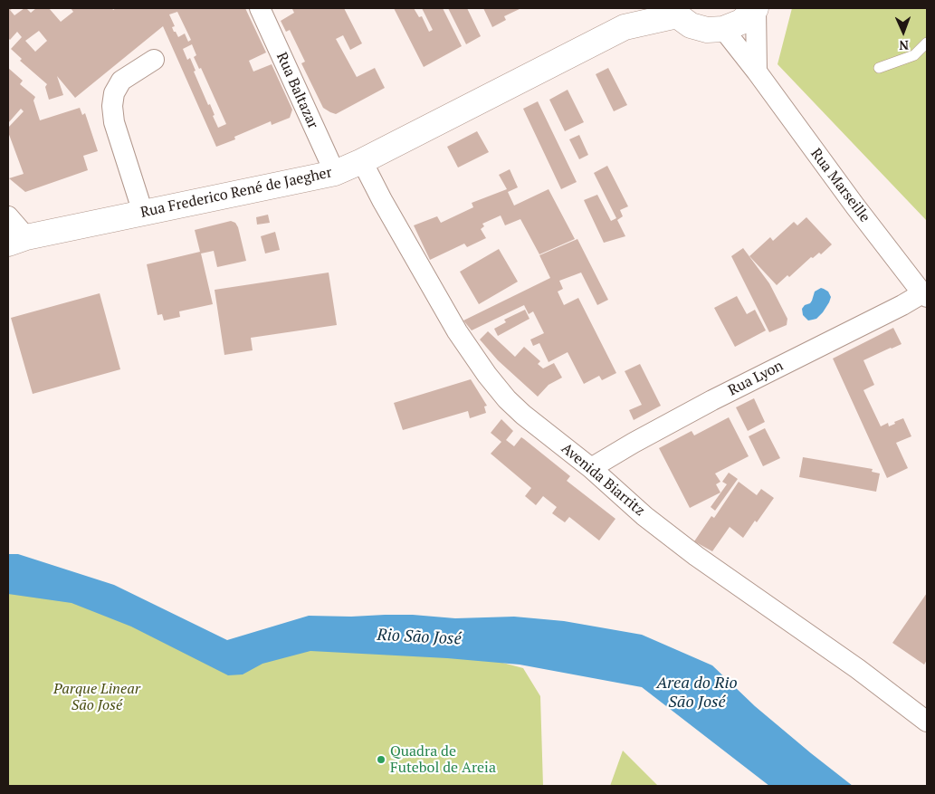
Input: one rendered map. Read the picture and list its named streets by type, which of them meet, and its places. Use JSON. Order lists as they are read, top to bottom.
{
  "streets": {
    "main road": ["Rua Frederico René de Jaegher"],
    "street": [
      "Rua Baltazar",
      "Rua Marseille",
      "Rua Lyon",
      "Avenida Biarritz"
    ]
  },
  "crossings": [
    ["Rua Baltazar", "Rua Frederico René de Jaegher"],
    ["Rua Marseille", "Rua Lyon"],
    ["Rua Frederico René de Jaegher", "Avenida Biarritz"],
    ["Rua Lyon", "Avenida Biarritz"]
  ],
  "water": ["Rio São José", "Area do Rio São José"],
  "parks": ["Parque Linear São José"],
  "places": ["Quadra de Futebol de Areia"],
  "north": "bottom"
}
